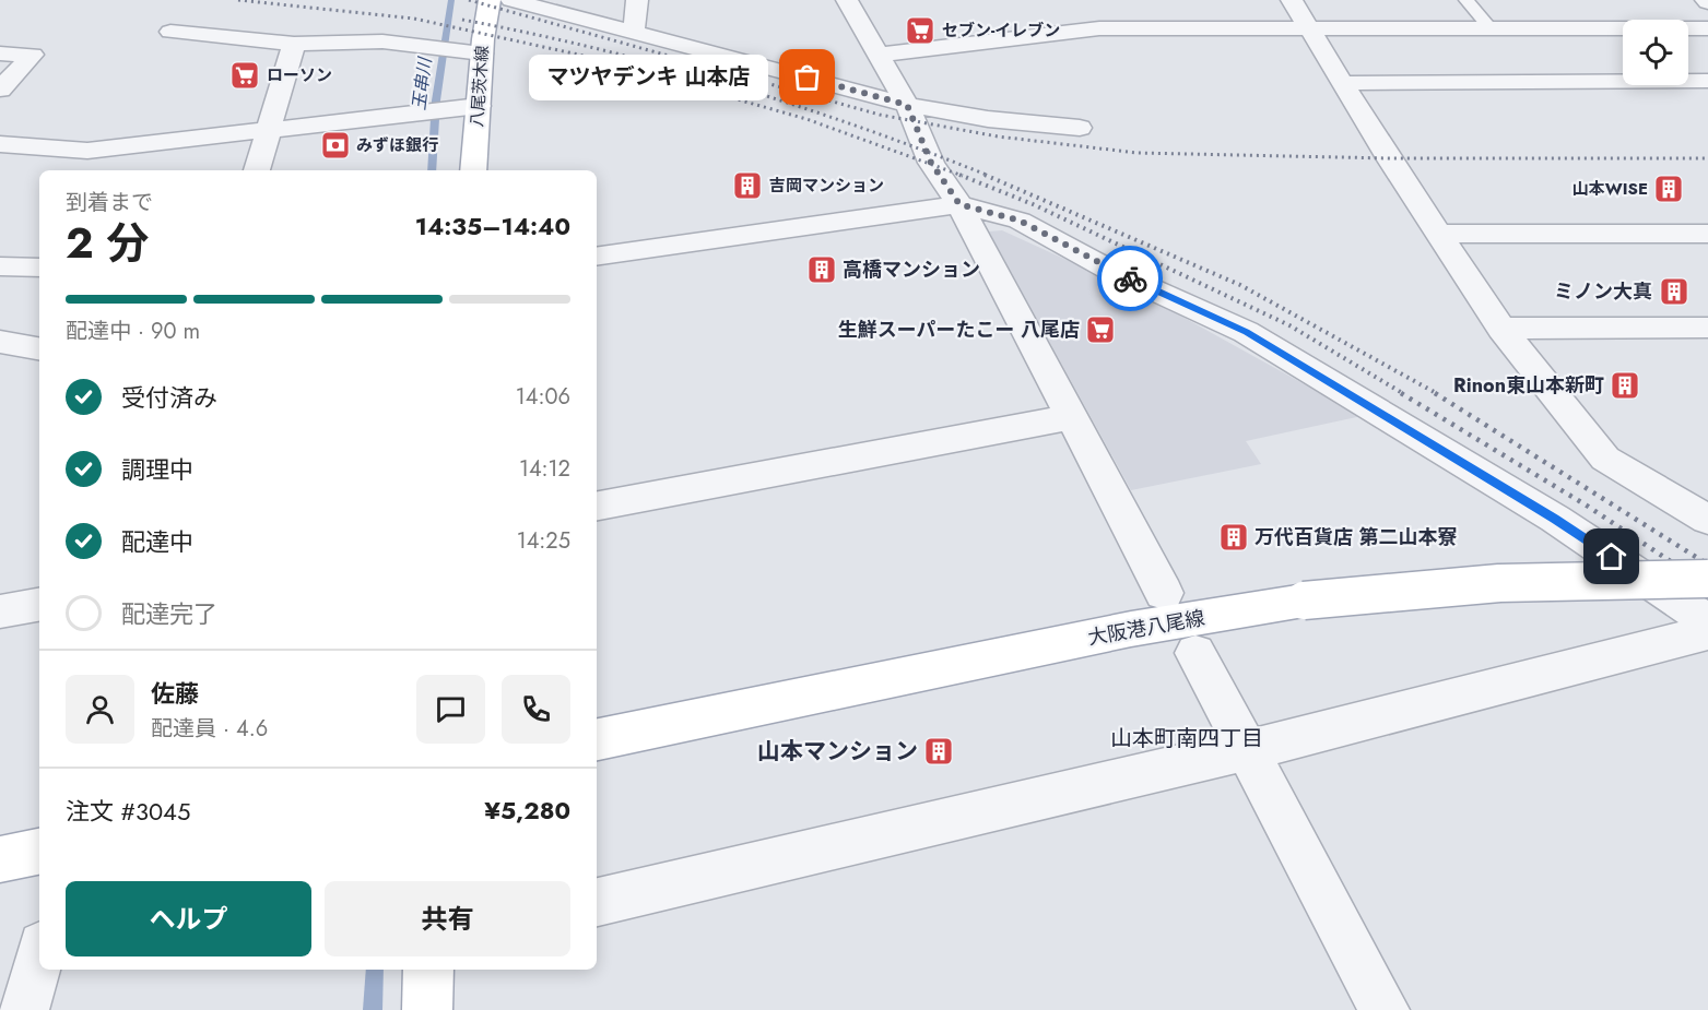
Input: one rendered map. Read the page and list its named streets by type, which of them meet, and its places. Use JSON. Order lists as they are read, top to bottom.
{
  "streets": {
    "main road": ["八尾茨木線", "大阪港八尾線"]
  },
  "districts": ["山本町南四丁目"],
  "water": ["玉串川"],
  "places": {
    "supermarket": ["セブン-イレブン", "ローソン", "生鮮スーパーたこー 八尾店"],
    "other": ["マツヤデンキ 山本店"],
    "bank": ["みずほ銀行"],
    "building": [
      "吉岡マンション",
      "山本WISE",
      "高橋マンション",
      "ミノン大真",
      "Rinon東山本新町",
      "万代百貨店 第二山本寮",
      "山本マンション"
    ]
  },
  "page": {
    "bubble": "マツヤデンキ 山本店",
    "heading": ["2 分", "到着まで", "14:35–14:40"],
    "panel": [
      "佐藤",
      "配達員 · 4.6",
      "注文 #3045",
      "¥5,280"
    ],
    "bar": "配達中 · 90 m",
    "list": [
      ["受付済み", "14:06"],
      ["調理中", "14:12"],
      ["配達中", "14:25"],
      "配達完了"
    ],
    "buttons": ["ヘルプ", "共有"]
  }
}
